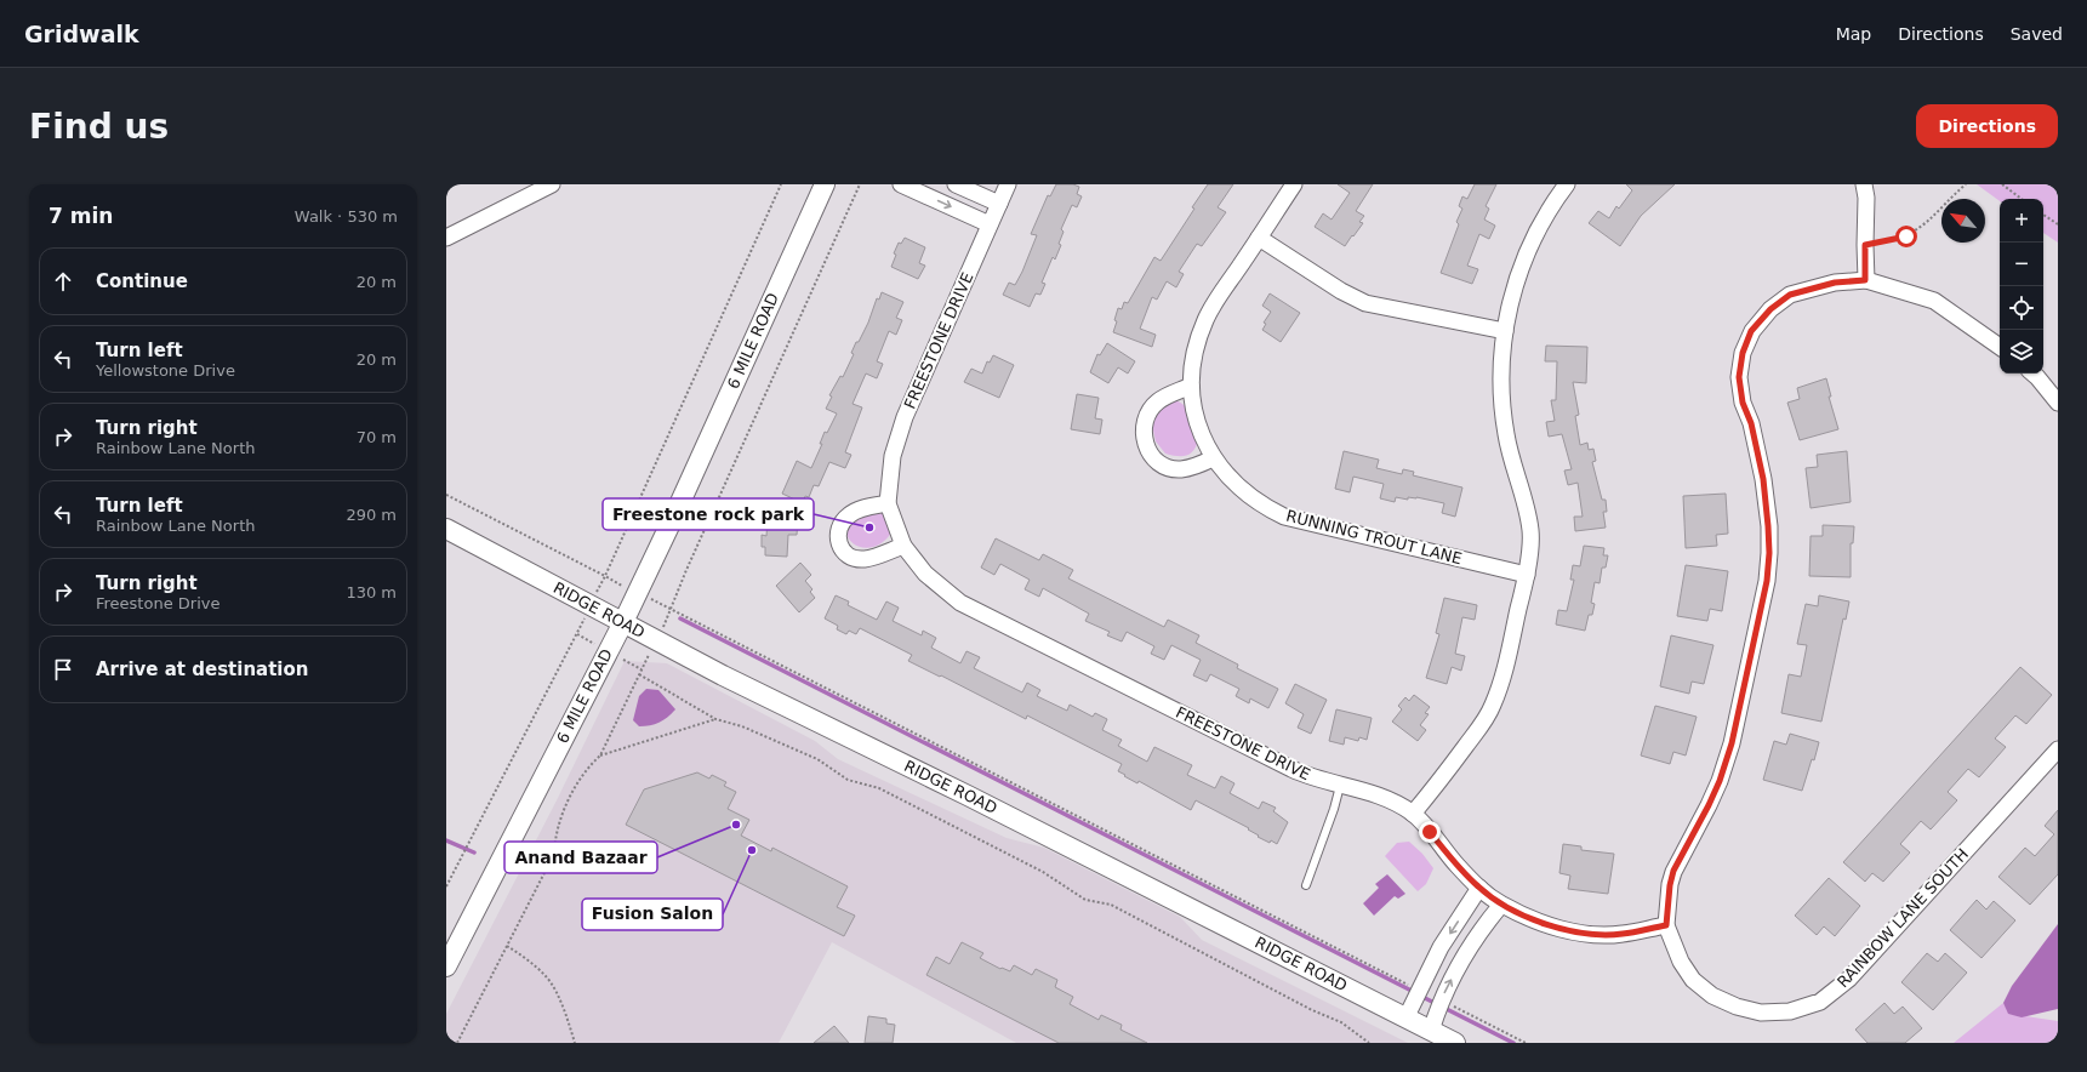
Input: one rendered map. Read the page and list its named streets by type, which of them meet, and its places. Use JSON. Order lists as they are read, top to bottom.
{
  "streets": {
    "street": [
      "6 MILE ROAD",
      "FREESTONE DRIVE",
      "RUNNING TROUT LANE",
      "RIDGE ROAD",
      "RAINBOW LANE SOUTH"
    ]
  },
  "crossings": [
    ["6 MILE ROAD", "RIDGE ROAD"],
    ["FREESTONE DRIVE", "RAINBOW LANE SOUTH"]
  ],
  "places": ["Freestone rock park", "Anand Bazaar", "Fusion Salon"],
  "north": "top left",
  "page": {
    "header": "Gridwalk",
    "nav": ["Map", "Directions", "Saved"],
    "buttons": "Directions",
    "title": "Find us",
    "heading": ["7 min", "Walk · 530 m"],
    "map_buttons": ["+", "−"],
    "list": [
      ["Continue", "20 m"],
      ["Turn left", "Yellowstone Drive", "20 m"],
      ["Turn right", "Rainbow Lane North", "70 m"],
      ["Turn left", "Rainbow Lane North", "290 m"],
      ["Turn right", "Freestone Drive", "130 m"],
      "Arrive at destination"
    ]
  }
}
